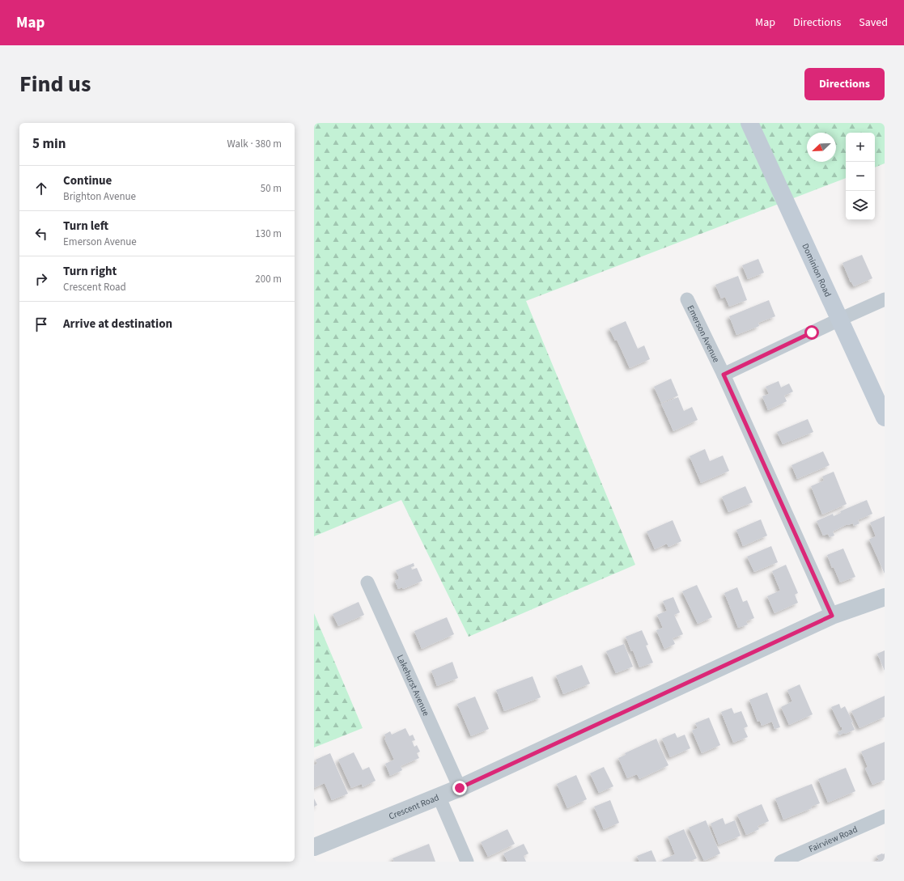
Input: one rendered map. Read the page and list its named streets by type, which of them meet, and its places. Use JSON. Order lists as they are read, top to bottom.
{
  "streets": {
    "main road": ["Dominion Road"],
    "street": [
      "Emerson Avenue",
      "Lakehurst Avenue",
      "Crescent Road",
      "Fairview Road"
    ]
  },
  "crossings": [
    ["Emerson Avenue", "Crescent Road"],
    ["Lakehurst Avenue", "Crescent Road"]
  ],
  "north": "bottom left",
  "page": {
    "header": "Map",
    "nav": ["Map", "Directions", "Saved"],
    "title": "Find us",
    "buttons": "Directions",
    "heading": ["5 min", "Walk · 380 m"],
    "map_buttons": ["+", "−"],
    "list": [
      ["Continue", "Brighton Avenue", "50 m"],
      ["Turn left", "Emerson Avenue", "130 m"],
      ["Turn right", "Crescent Road", "200 m"],
      "Arrive at destination"
    ]
  }
}
